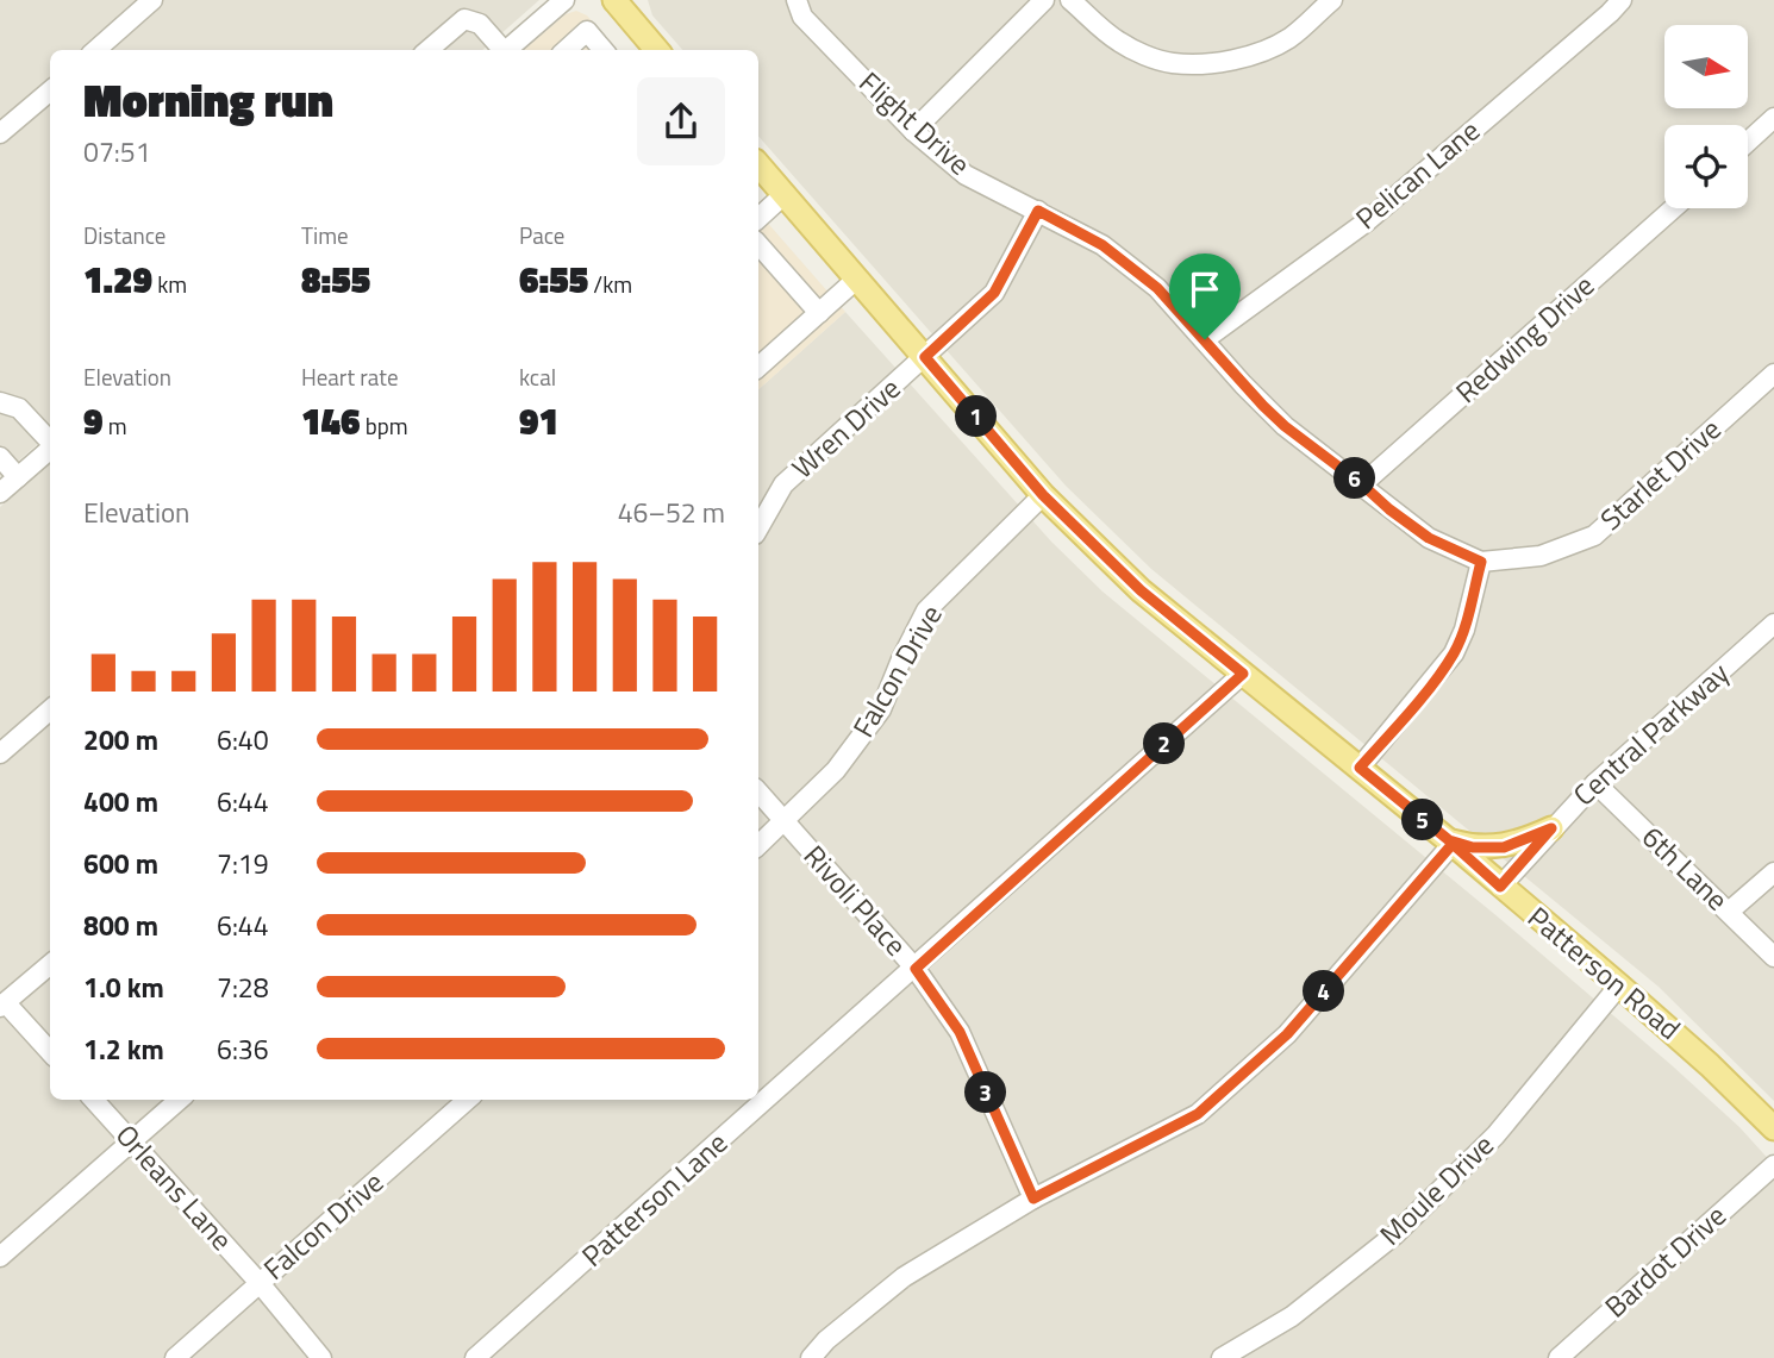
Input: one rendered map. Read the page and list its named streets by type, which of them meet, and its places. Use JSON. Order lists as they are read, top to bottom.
{
  "streets": {
    "main road": ["Patterson Road"],
    "street": [
      "Flight Drive",
      "Pelican Lane",
      "Redwing Drive",
      "Wren Drive",
      "Starlet Drive",
      "Falcon Drive",
      "Central Parkway",
      "6th Lane",
      "Rivoli Place",
      "Orleans Lane",
      "Moule Drive",
      "Patterson Lane",
      "Bardot Drive"
    ]
  },
  "crossings": [
    ["Flight Drive", "Pelican Lane"],
    ["Flight Drive", "Redwing Drive"],
    ["Flight Drive", "Wren Drive"],
    ["Flight Drive", "Starlet Drive"],
    ["Wren Drive", "Patterson Road"],
    ["Falcon Drive", "Rivoli Place"],
    ["Falcon Drive", "Patterson Road"],
    ["Falcon Drive", "Orleans Lane"],
    ["Central Parkway", "6th Lane"],
    ["Central Parkway", "Patterson Road"],
    ["Rivoli Place", "Patterson Lane"],
    ["Patterson Road", "Moule Drive"],
    ["Patterson Road", "Patterson Lane"]
  ],
  "north": "right",
  "page": {
    "heading": ["Morning run", "07:51"],
    "stats": [
      ["Distance", "1.29 km"],
      ["Time", "8:55"],
      ["Pace", "6:55 /km"],
      ["Elevation", "9 m"],
      ["Heart rate", "146 bpm"],
      ["kcal", "91"]
    ],
    "pins": [
      "1",
      "6",
      "2",
      "5",
      "4",
      "3"
    ],
    "chart": ["Elevation", "46–52 m"],
    "list": [
      {
        "name": "200 m",
        "note": "6:40"
      },
      {
        "name": "400 m",
        "note": "6:44"
      },
      {
        "name": "600 m",
        "note": "7:19"
      },
      {
        "name": "800 m",
        "note": "6:44"
      },
      {
        "name": "1.0 km",
        "note": "7:28"
      },
      {
        "name": "1.2 km",
        "note": "6:36"
      }
    ]
  }
}
